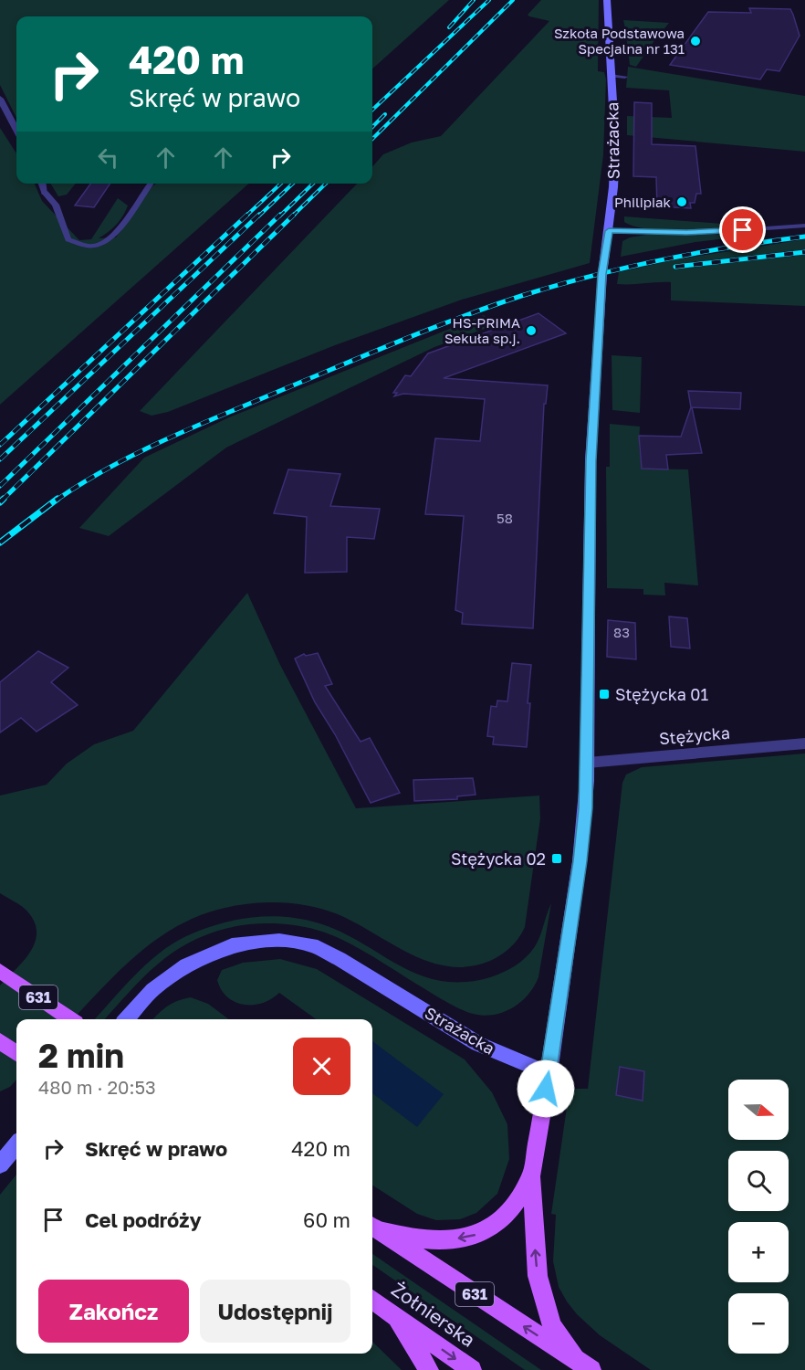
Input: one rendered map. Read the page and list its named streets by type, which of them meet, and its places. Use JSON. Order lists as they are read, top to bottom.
{
  "streets": {
    "main road": ["Strażacka", "631", "Żołnierska"],
    "street": ["Stężycka"]
  },
  "crossings": [
    ["Strażacka", "Stężycka"]
  ],
  "places": {
    "other": ["Szkoła Podstawowa Specjalna nr 131", "Philipiak", "HS-PRIMA Sekuła sp.j."],
    "transit": ["Stężycka 01", "Stężycka 02"]
  },
  "house_numbers": ["58", "83"],
  "north": "right",
  "page": {
    "turn": ["420 m", "Skręć w prawo"],
    "heading": ["2 min", "480 m · 20:53"],
    "map_buttons": ["+", "−"],
    "list": [
      {
        "name": "Skręć w prawo",
        "value": "420 m"
      },
      {
        "name": "Cel podróży",
        "value": "60 m"
      }
    ],
    "buttons": ["Zakończ", "Udostępnij"]
  }
}
